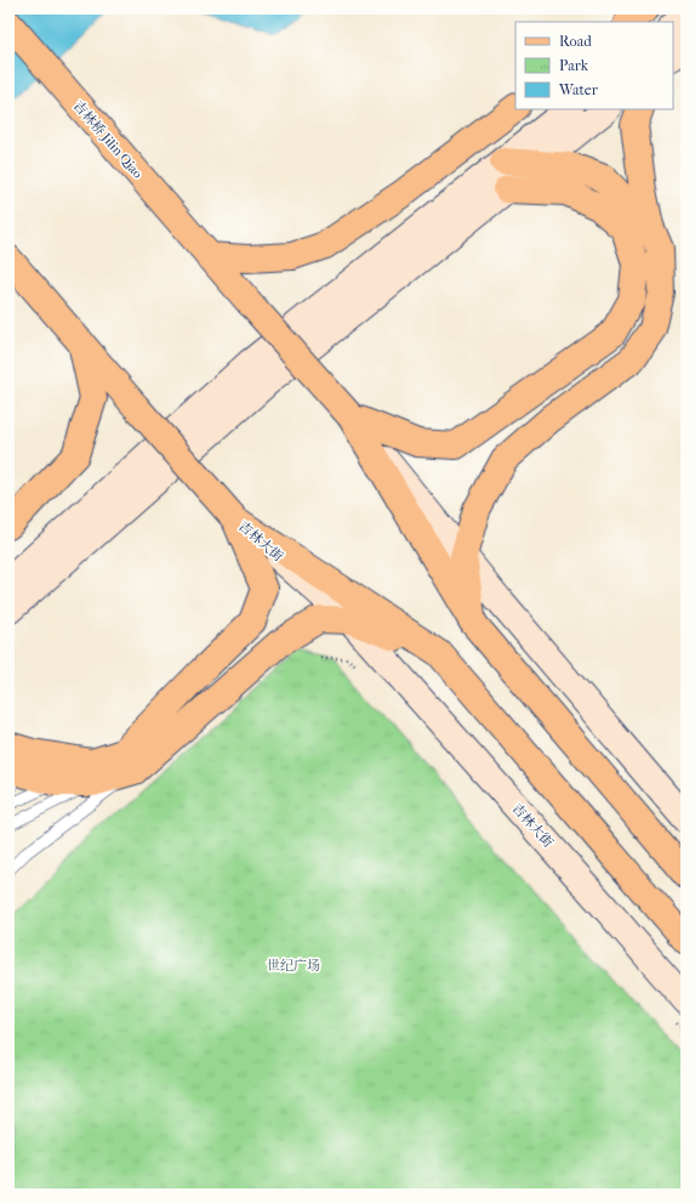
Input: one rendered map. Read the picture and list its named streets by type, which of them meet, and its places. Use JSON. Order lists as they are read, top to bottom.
{
  "streets": {
    "main road": ["吉林桥 Jilin Qiao", "吉林大街"]
  },
  "parks": ["世纪广场"],
  "legend": ["Road", "Park", "Water"]
}
